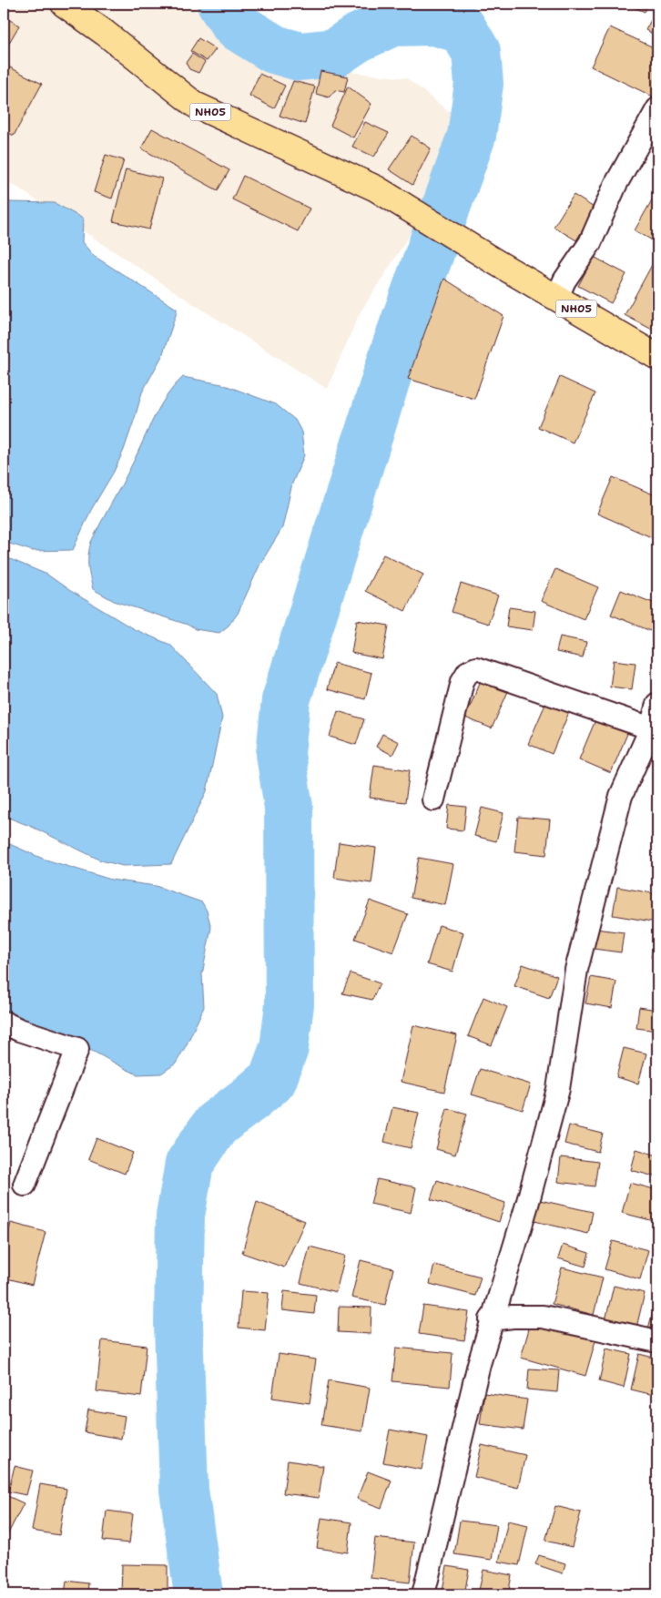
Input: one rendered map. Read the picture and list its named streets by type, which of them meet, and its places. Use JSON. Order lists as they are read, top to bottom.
{
  "streets": {
    "main road": ["NH05"]
  }
}
